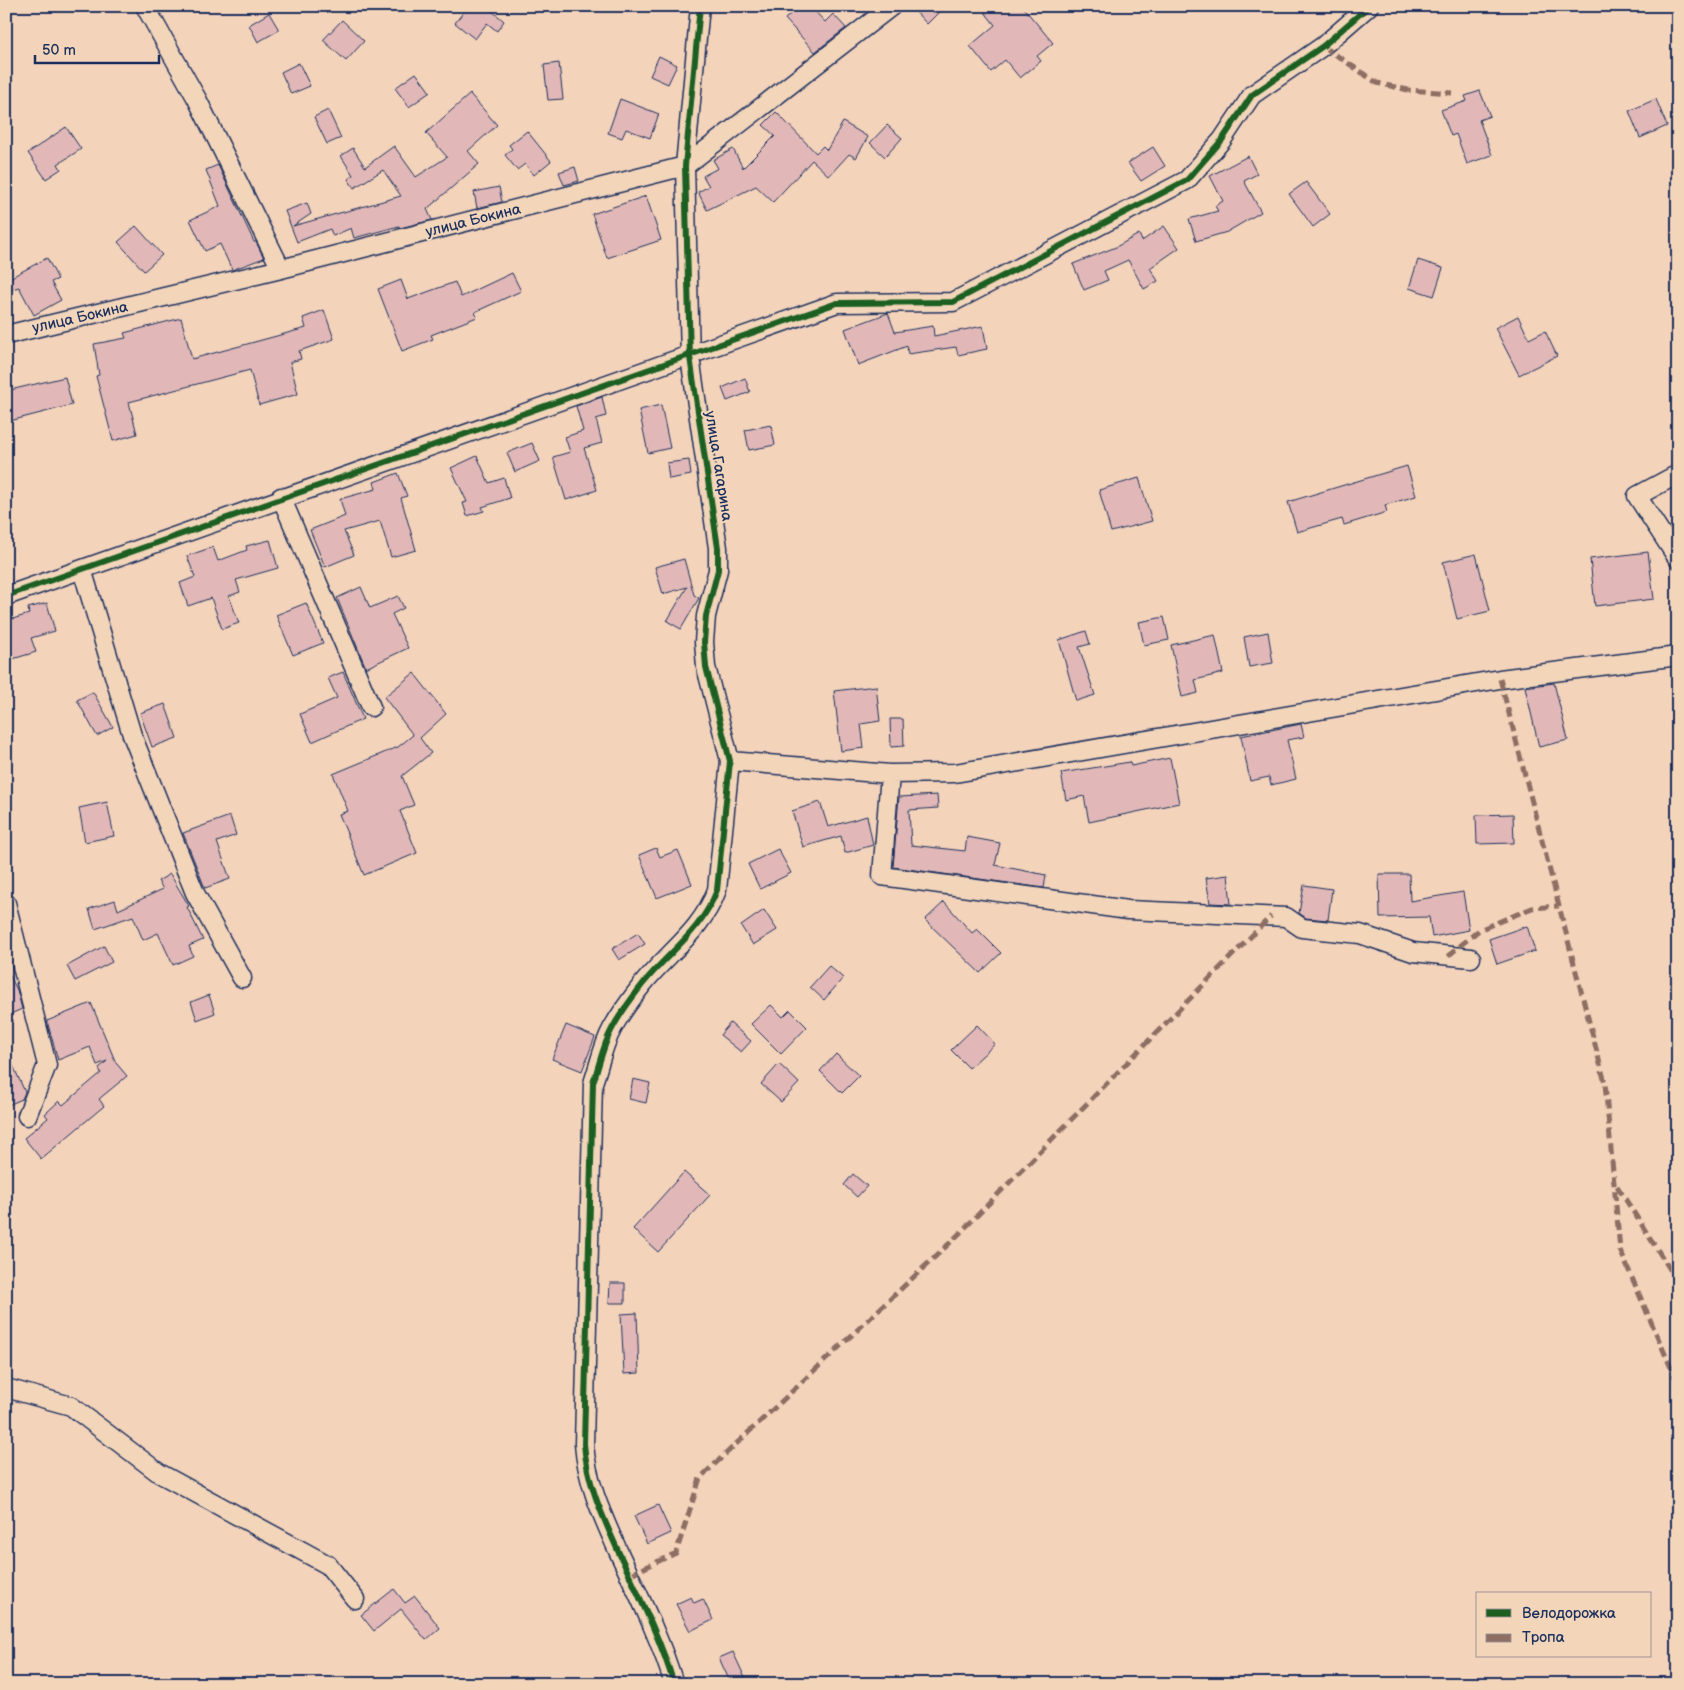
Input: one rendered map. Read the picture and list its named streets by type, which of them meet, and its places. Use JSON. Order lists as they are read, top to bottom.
{
  "streets": {
    "street": ["улица Бокина", "улица Гагарина"]
  },
  "crossings": [
    ["улица Бокина", "улица Гагарина"]
  ],
  "legend": ["Велодорожка", "Тропа"],
  "scale_bar": "50 m"
}
